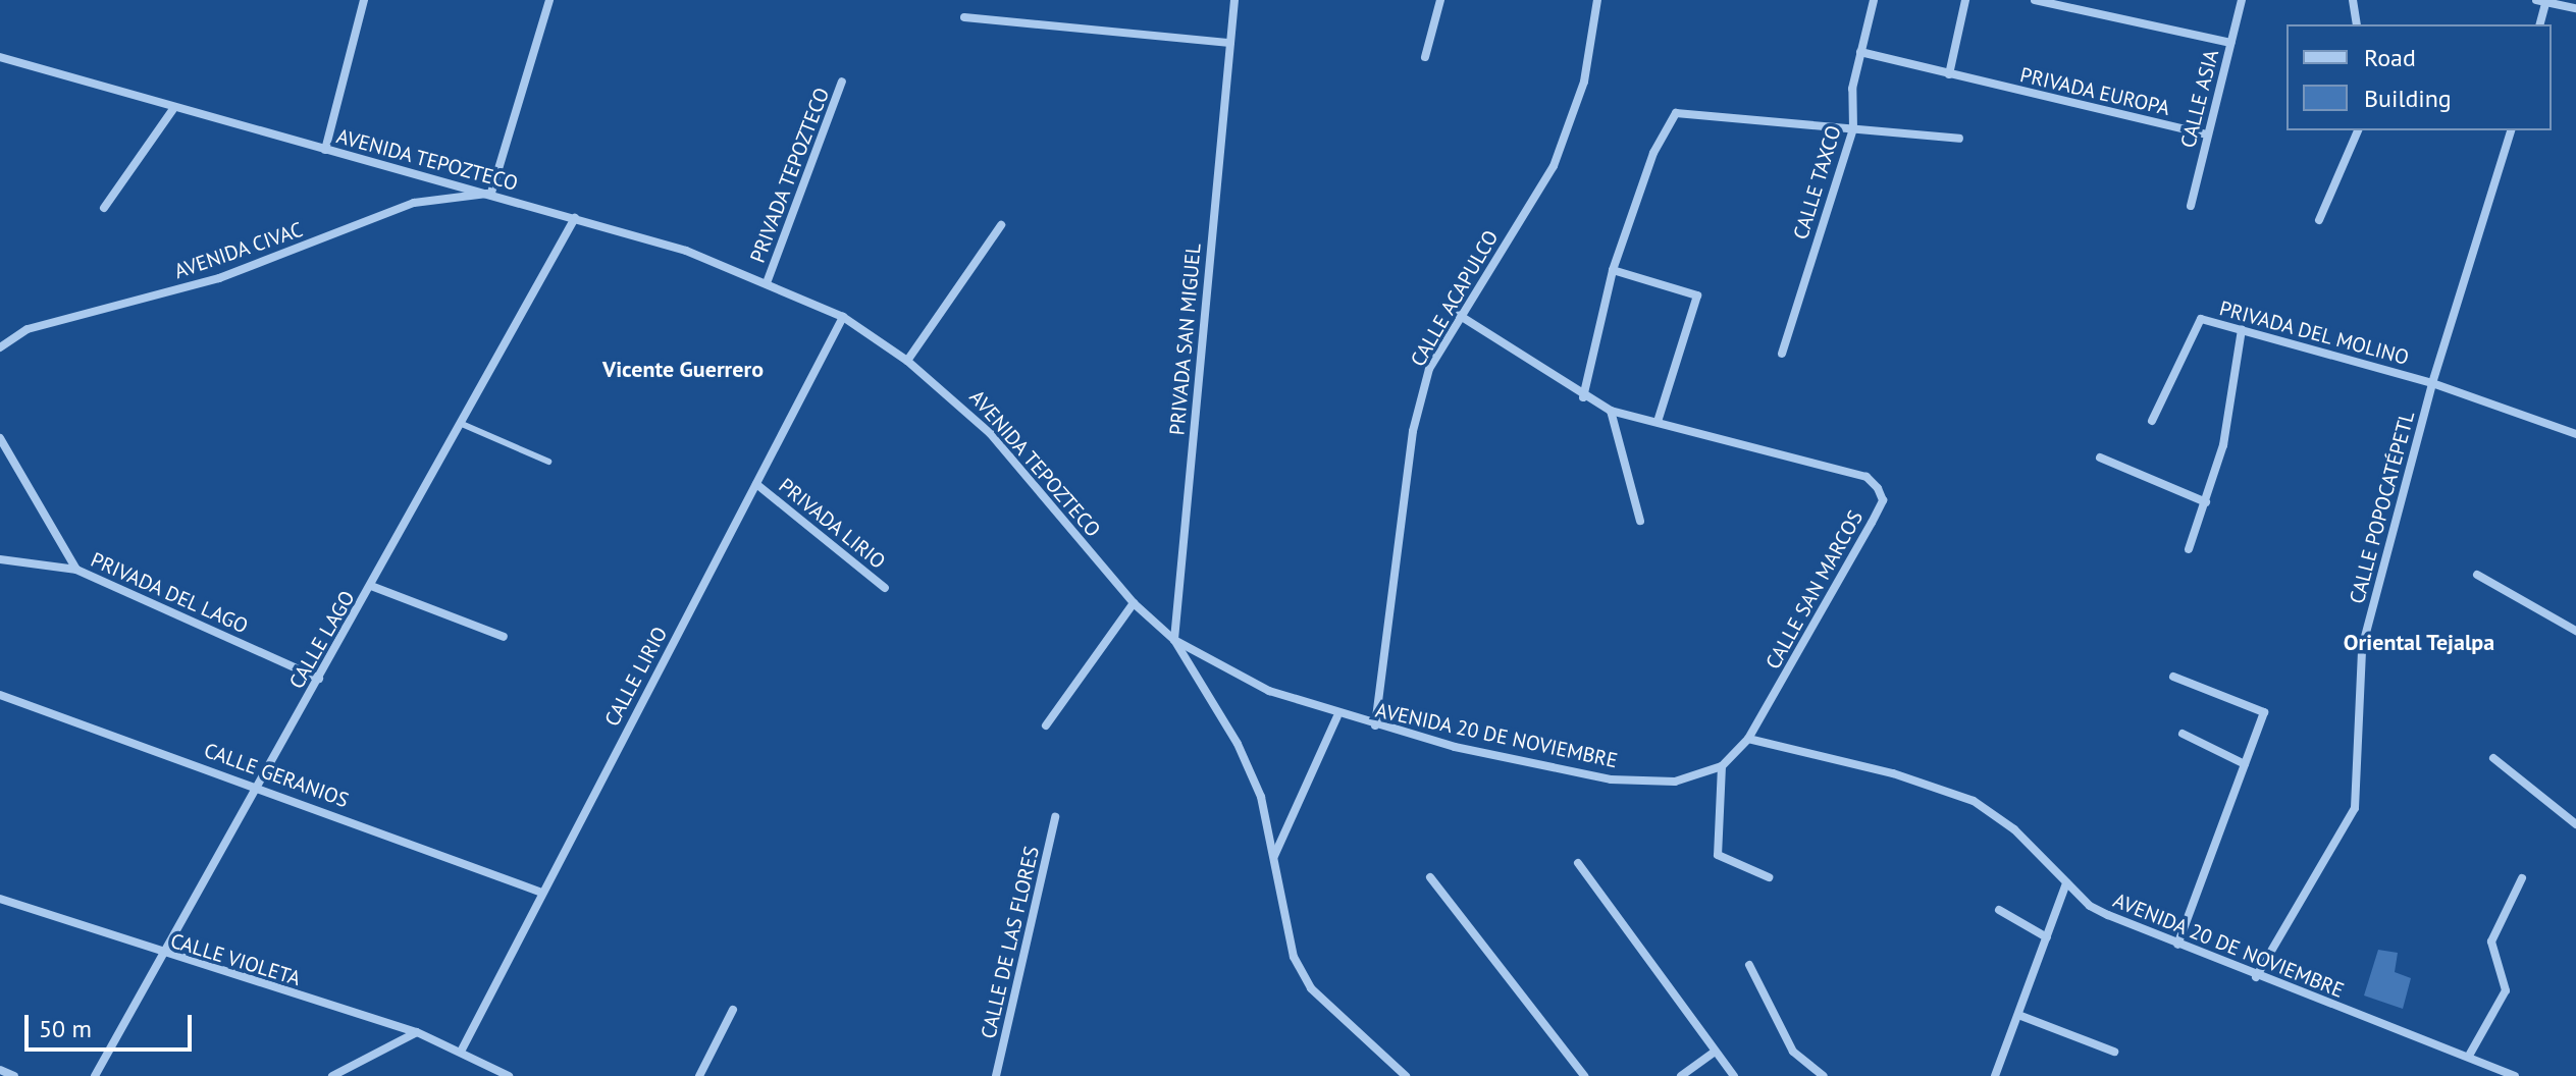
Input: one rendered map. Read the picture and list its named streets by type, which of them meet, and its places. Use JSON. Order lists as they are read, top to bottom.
{
  "streets": {
    "street": [
      "PRIVADA EUROPA",
      "CALLE ASIA",
      "AVENIDA TEPOZTECO",
      "PRIVADA TEPOZTECO",
      "CALLE TAXCO",
      "AVENIDA CIVAC",
      "CALLE ACAPULCO",
      "PRIVADA DEL MOLINO",
      "PRIVADA SAN MIGUEL",
      "CALLE POPOCATÉPETL",
      "PRIVADA LIRIO",
      "CALLE SAN MARCOS",
      "PRIVADA DEL LAGO",
      "CALLE LAGO",
      "CALLE LIRIO",
      "AVENIDA 20 DE NOVIEMBRE",
      "CALLE GERANIOS",
      "CALLE DE LAS FLORES",
      "CALLE VIOLETA"
    ]
  },
  "crossings": [
    ["PRIVADA EUROPA", "CALLE ASIA"],
    ["PRIVADA EUROPA", "CALLE TAXCO"],
    ["AVENIDA TEPOZTECO", "PRIVADA TEPOZTECO"],
    ["AVENIDA TEPOZTECO", "AVENIDA CIVAC"],
    ["AVENIDA TEPOZTECO", "PRIVADA SAN MIGUEL"],
    ["AVENIDA TEPOZTECO", "CALLE LAGO"],
    ["AVENIDA TEPOZTECO", "CALLE LIRIO"],
    ["AVENIDA TEPOZTECO", "AVENIDA 20 DE NOVIEMBRE"],
    ["CALLE ACAPULCO", "CALLE SAN MARCOS"],
    ["CALLE ACAPULCO", "AVENIDA 20 DE NOVIEMBRE"],
    ["PRIVADA DEL MOLINO", "CALLE POPOCATÉPETL"],
    ["PRIVADA SAN MIGUEL", "AVENIDA 20 DE NOVIEMBRE"],
    ["CALLE POPOCATÉPETL", "AVENIDA 20 DE NOVIEMBRE"],
    ["PRIVADA LIRIO", "CALLE LIRIO"],
    ["CALLE SAN MARCOS", "AVENIDA 20 DE NOVIEMBRE"],
    ["PRIVADA DEL LAGO", "CALLE LAGO"],
    ["CALLE LAGO", "CALLE GERANIOS"],
    ["CALLE LAGO", "CALLE VIOLETA"],
    ["CALLE LIRIO", "CALLE GERANIOS"],
    ["CALLE LIRIO", "CALLE VIOLETA"]
  ],
  "districts": ["Vicente Guerrero", "Oriental Tejalpa"],
  "legend": ["Road", "Building"],
  "scale_bar": "50 m"
}
